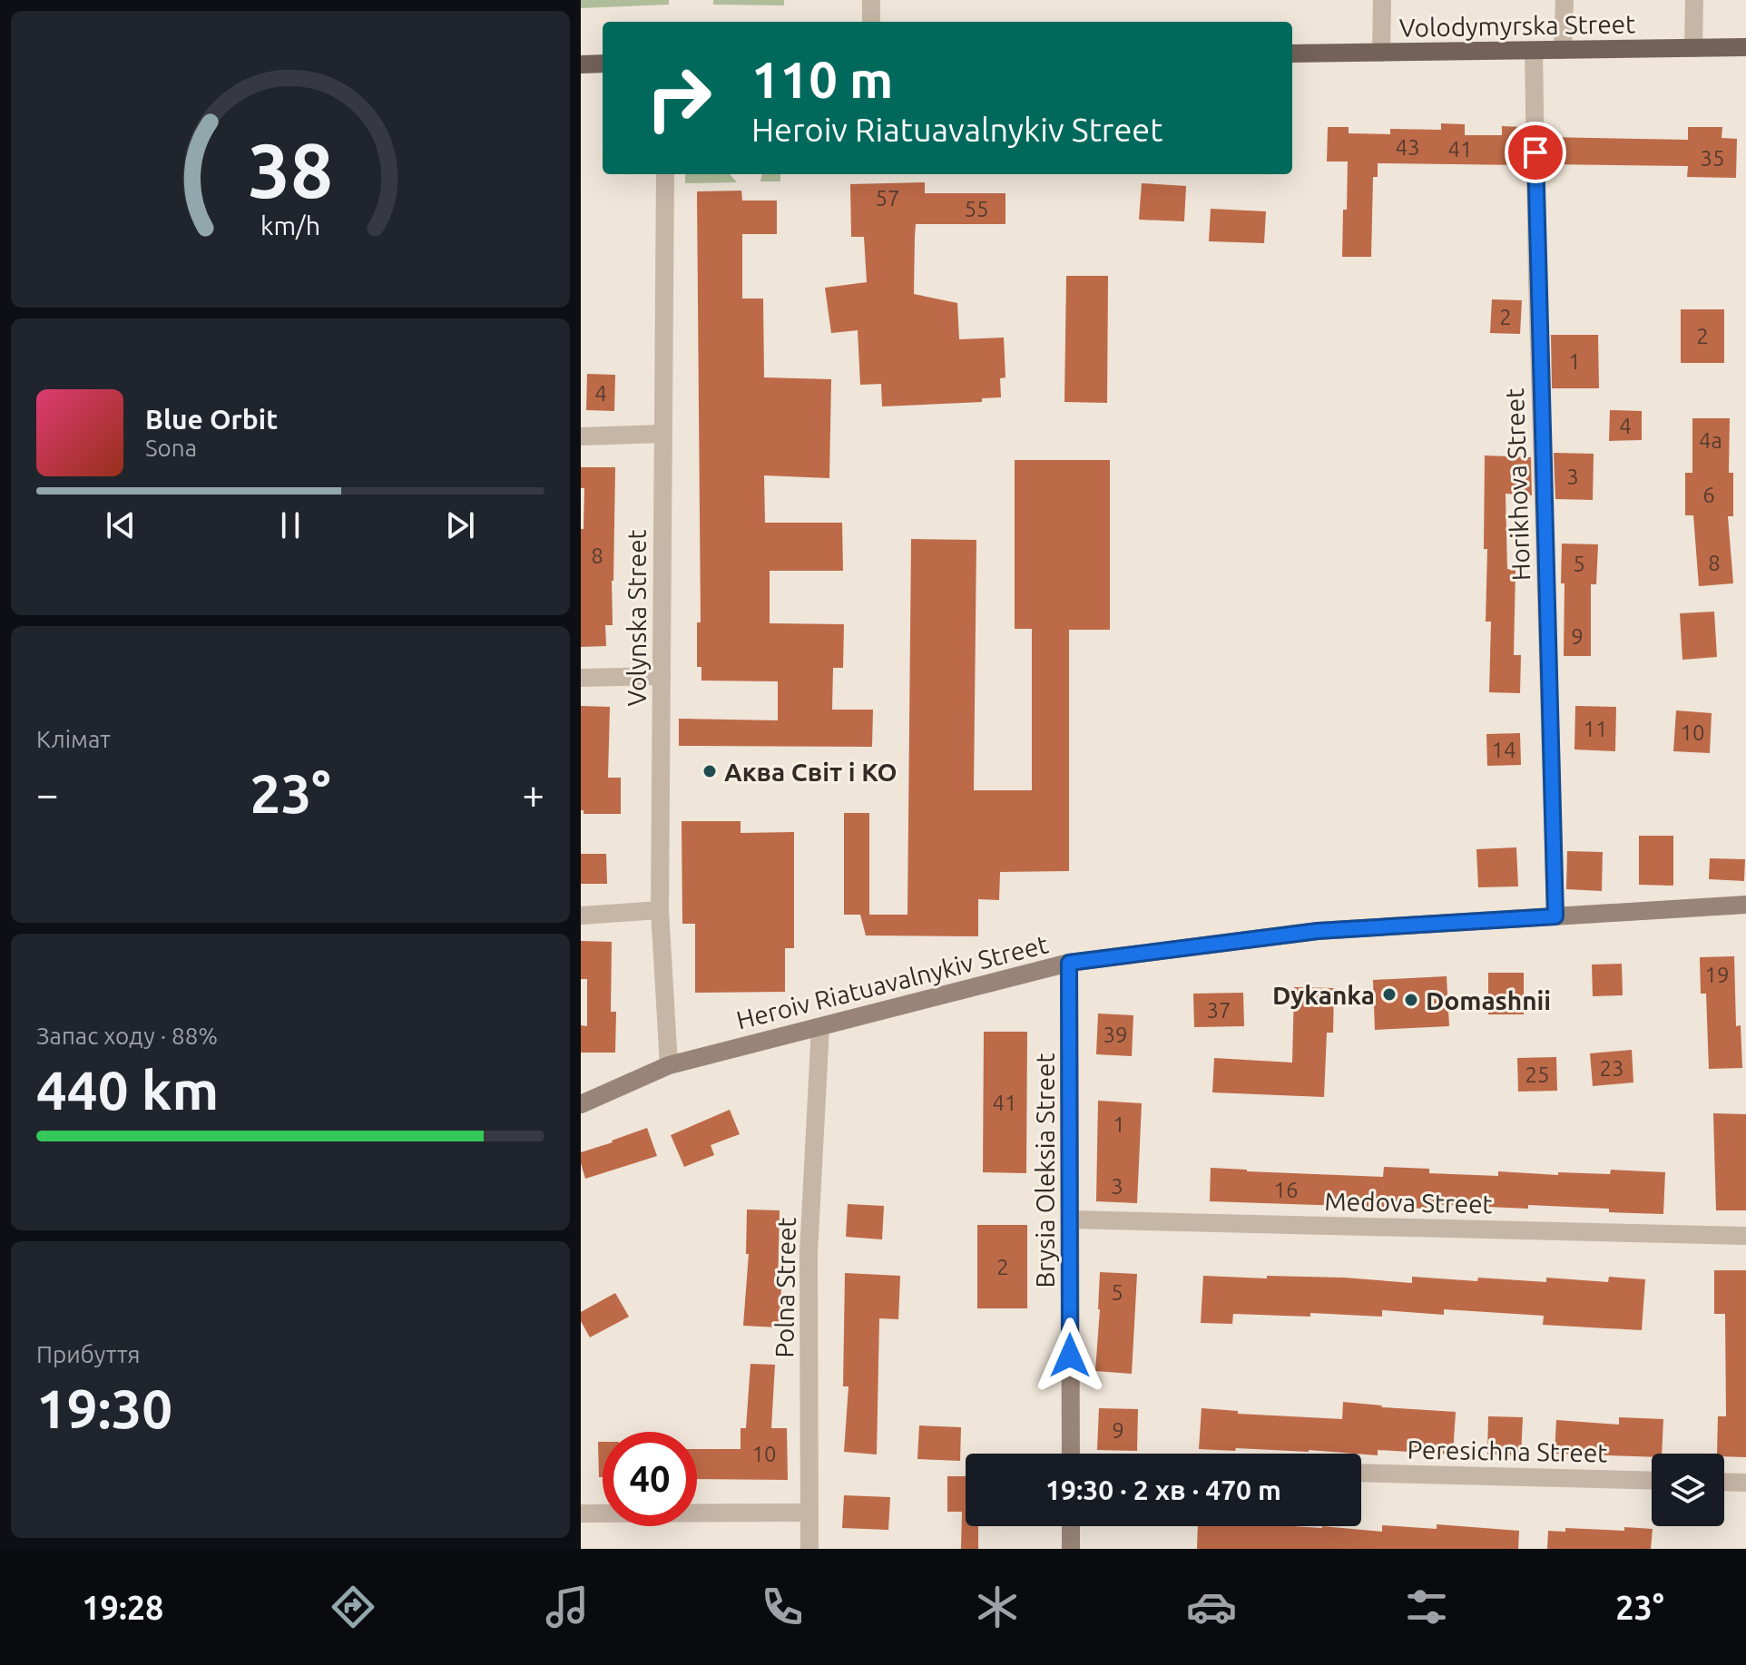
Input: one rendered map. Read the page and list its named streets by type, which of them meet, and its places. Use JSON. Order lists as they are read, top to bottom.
{
  "streets": {
    "main road": ["Volodymyrska Street"],
    "street": [
      "Horikhova Street",
      "Volynska Street",
      "Heroiv Riatuavalnykiv Street",
      "Brysia Oleksia Street",
      "Medova Street",
      "Polna Street",
      "Peresichna Street"
    ]
  },
  "crossings": [
    ["Volodymyrska Street", "Horikhova Street"],
    ["Horikhova Street", "Heroiv Riatuavalnykiv Street"],
    ["Volynska Street", "Heroiv Riatuavalnykiv Street"],
    ["Heroiv Riatuavalnykiv Street", "Brysia Oleksia Street"],
    ["Heroiv Riatuavalnykiv Street", "Polna Street"],
    ["Brysia Oleksia Street", "Medova Street"]
  ],
  "places": ["Аква Світ і КО", "Dykanka", "Domashnii"],
  "house_numbers": [
    "43",
    "41",
    "35",
    "57",
    "55",
    "2",
    "2",
    "1",
    "4",
    "4",
    "4а",
    "3",
    "6",
    "8",
    "8",
    "5",
    "9",
    "11",
    "10",
    "14",
    "19",
    "37",
    "39",
    "23",
    "25",
    "41",
    "1",
    "3",
    "16",
    "2",
    "5",
    "9",
    "10"
  ],
  "page": {
    "turn": ["110 m", "Heroiv Riatuavalnykiv Street"],
    "song": ["Blue Orbit", "Sona"],
    "tile": [
      "Клімат",
      ["Запас ходу · 88%", "440 km"],
      ["Прибуття", "19:30"]
    ],
    "heat": ["−", "23°", "+"],
    "limit": "40",
    "trip": "19:30 · 2 хв · 470 m",
    "tabs": ["19:28", "23°"],
    "gauge": ["38", "km/h"]
  }
}
